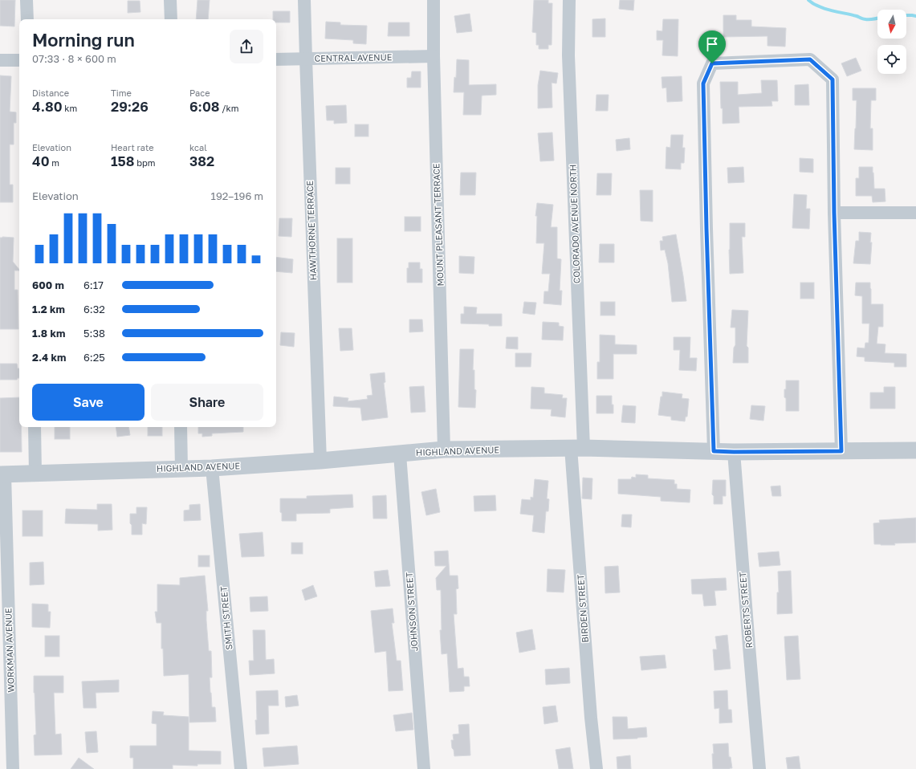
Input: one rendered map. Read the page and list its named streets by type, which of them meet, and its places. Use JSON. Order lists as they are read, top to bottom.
{
  "streets": {
    "street": [
      "CENTRAL AVENUE",
      "COLORADO AVENUE NORTH",
      "MOUNT PLEASANT TERRACE",
      "HAWTHORNE TERRACE",
      "HIGHLAND AVENUE",
      "BIRDEN STREET",
      "ROBERTS STREET",
      "JOHNSON STREET",
      "SMITH STREET",
      "WORKMAN AVENUE"
    ]
  },
  "crossings": [
    ["CENTRAL AVENUE", "MOUNT PLEASANT TERRACE"],
    ["CENTRAL AVENUE", "HAWTHORNE TERRACE"],
    ["COLORADO AVENUE NORTH", "HIGHLAND AVENUE"],
    ["COLORADO AVENUE NORTH", "BIRDEN STREET"],
    ["MOUNT PLEASANT TERRACE", "HIGHLAND AVENUE"],
    ["HAWTHORNE TERRACE", "HIGHLAND AVENUE"],
    ["HIGHLAND AVENUE", "BIRDEN STREET"],
    ["HIGHLAND AVENUE", "ROBERTS STREET"],
    ["HIGHLAND AVENUE", "JOHNSON STREET"],
    ["HIGHLAND AVENUE", "SMITH STREET"],
    ["HIGHLAND AVENUE", "WORKMAN AVENUE"]
  ],
  "north": "bottom",
  "page": {
    "heading": ["Morning run", "07:33 · 8 × 600 m"],
    "stats": [
      ["Distance", "4.80 km"],
      ["Time", "29:26"],
      ["Pace", "6:08 /km"],
      ["Elevation", "40 m"],
      ["Heart rate", "158 bpm"],
      ["kcal", "382"]
    ],
    "chart": ["Elevation", "192–196 m"],
    "list": [
      {
        "name": "600 m",
        "note": "6:17"
      },
      {
        "name": "1.2 km",
        "note": "6:32"
      },
      {
        "name": "1.8 km",
        "note": "5:38"
      },
      {
        "name": "2.4 km",
        "note": "6:25"
      }
    ],
    "buttons": ["Save", "Share"]
  }
}
